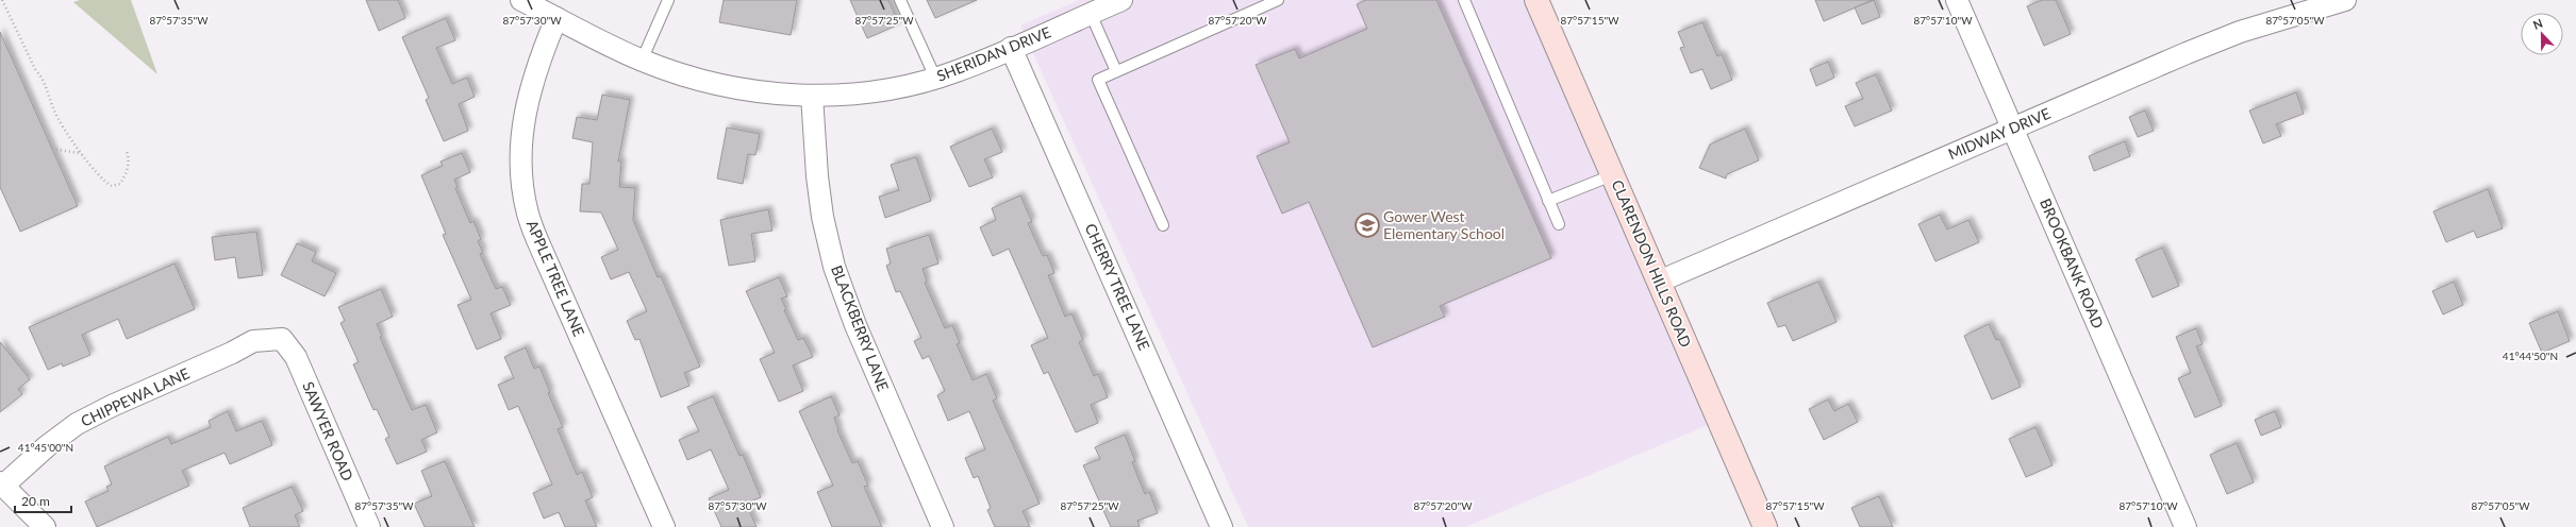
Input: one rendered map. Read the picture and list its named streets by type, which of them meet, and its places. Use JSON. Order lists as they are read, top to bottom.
{
  "streets": {
    "street": [
      "SHERIDAN DRIVE",
      "MIDWAY DRIVE",
      "CLARENDON HILLS ROAD",
      "BROOKBANK ROAD",
      "APPLE TREE LANE",
      "CHERRY TREE LANE",
      "BLACKBERRY LANE",
      "CHIPPEWA LANE",
      "SAWYER ROAD"
    ]
  },
  "crossings": [
    ["SHERIDAN DRIVE", "APPLE TREE LANE"],
    ["SHERIDAN DRIVE", "CHERRY TREE LANE"],
    ["SHERIDAN DRIVE", "BLACKBERRY LANE"],
    ["MIDWAY DRIVE", "CLARENDON HILLS ROAD"],
    ["MIDWAY DRIVE", "BROOKBANK ROAD"],
    ["CHIPPEWA LANE", "SAWYER ROAD"]
  ],
  "places": {
    "school or university": ["Gower West Elementary School"]
  },
  "scale_bar": "20 m",
  "north": "top",
  "coordinates": [
    "87°57'35\"W",
    "87°57'30\"W",
    "87°57'25\"W",
    "87°57'20\"W",
    "87°57'15\"W",
    "87°57'10\"W",
    "87°57'05\"W",
    "41°44'50\"N",
    "41°45'00\"N"
  ]
}
